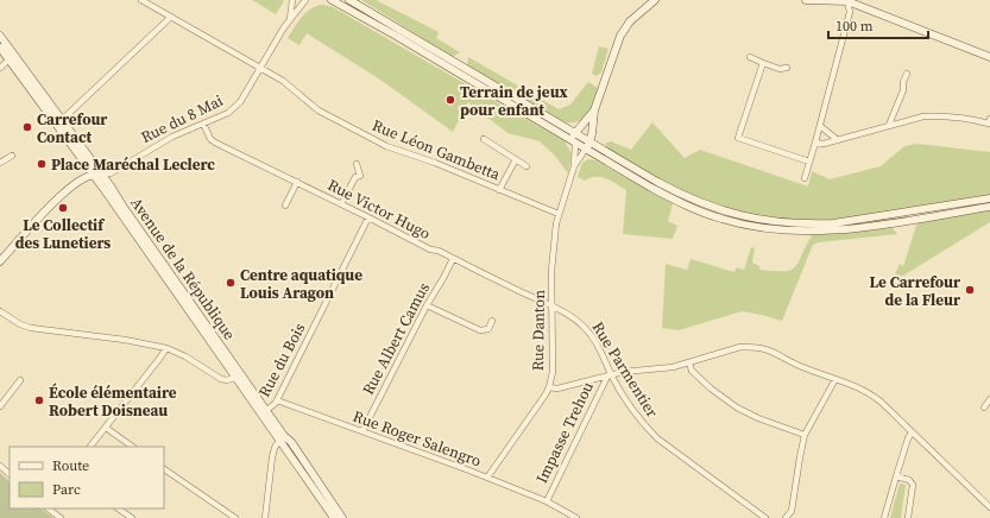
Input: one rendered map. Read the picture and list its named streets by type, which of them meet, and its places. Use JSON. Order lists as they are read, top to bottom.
{
  "streets": {
    "main road": ["Avenue de la République"],
    "street": [
      "Rue du 8 Mai",
      "Rue Léon Gambetta",
      "Rue Victor Hugo",
      "Rue Danton",
      "Rue Albert Camus",
      "Rue du Bois",
      "Rue Parmentier",
      "Impasse Trehou",
      "Rue Roger Salengro"
    ]
  },
  "crossings": [
    ["Rue du 8 Mai", "Rue Léon Gambetta"],
    ["Rue du 8 Mai", "Rue Victor Hugo"],
    ["Rue du 8 Mai", "Avenue de la République"],
    ["Rue Léon Gambetta", "Rue Danton"],
    ["Rue Victor Hugo", "Rue Danton"],
    ["Rue Victor Hugo", "Rue Albert Camus"],
    ["Rue Victor Hugo", "Rue du Bois"],
    ["Rue Victor Hugo", "Rue Parmentier"],
    ["Avenue de la République", "Rue du Bois"],
    ["Rue Danton", "Rue Parmentier"],
    ["Rue Danton", "Rue Roger Salengro"],
    ["Rue Albert Camus", "Rue Roger Salengro"],
    ["Rue du Bois", "Rue Roger Salengro"],
    ["Rue Parmentier", "Impasse Trehou"],
    ["Impasse Trehou", "Rue Roger Salengro"]
  ],
  "places": [
    "Terrain de jeux pour enfant",
    "Carrefour Contact",
    "Place Maréchal Leclerc",
    "Le Collectif des Lunetiers",
    "Centre aquatique Louis Aragon",
    "Le Carrefour de la Fleur",
    "École élémentaire Robert Doisneau"
  ],
  "legend": ["Route", "Parc"],
  "scale_bar": "100 m"
}
